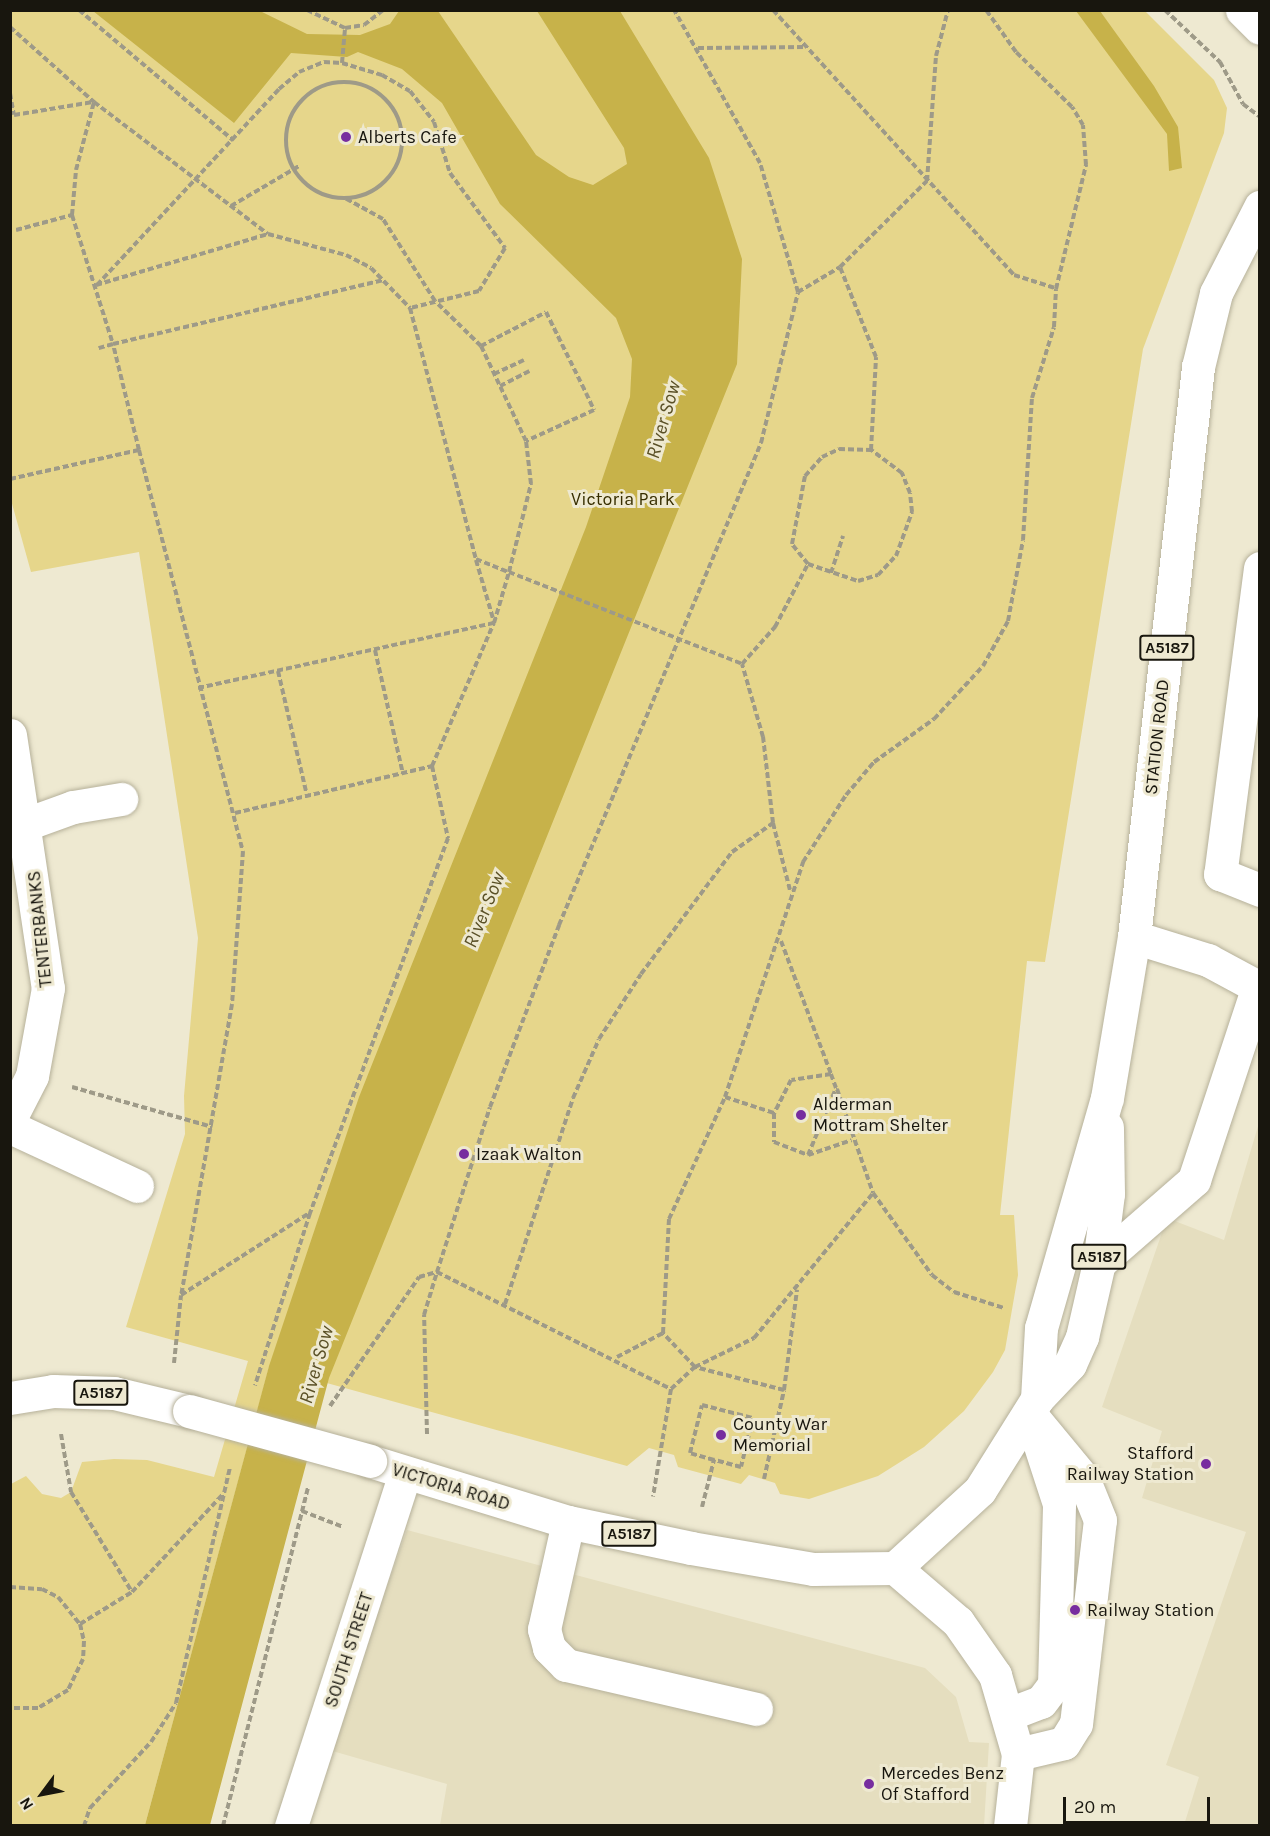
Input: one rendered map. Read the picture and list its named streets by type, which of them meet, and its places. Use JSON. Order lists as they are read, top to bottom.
{
  "streets": {
    "main road": [
      "A5187",
      "STATION ROAD",
      "TENTERBANKS",
      "VICTORIA ROAD",
      "SOUTH STREET"
    ]
  },
  "crossings": [
    ["STATION ROAD", "VICTORIA ROAD"],
    ["VICTORIA ROAD", "SOUTH STREET"]
  ],
  "water": ["River Sow"],
  "parks": ["Victoria Park"],
  "places": [
    "Alberts Cafe",
    "Alderman Mottram Shelter",
    "Izaak Walton",
    "County War Memorial",
    "Stafford Railway Station",
    "Railway Station",
    "Mercedes Benz Of Stafford"
  ],
  "scale_bar": "20 m",
  "north": "bottom left"
}
